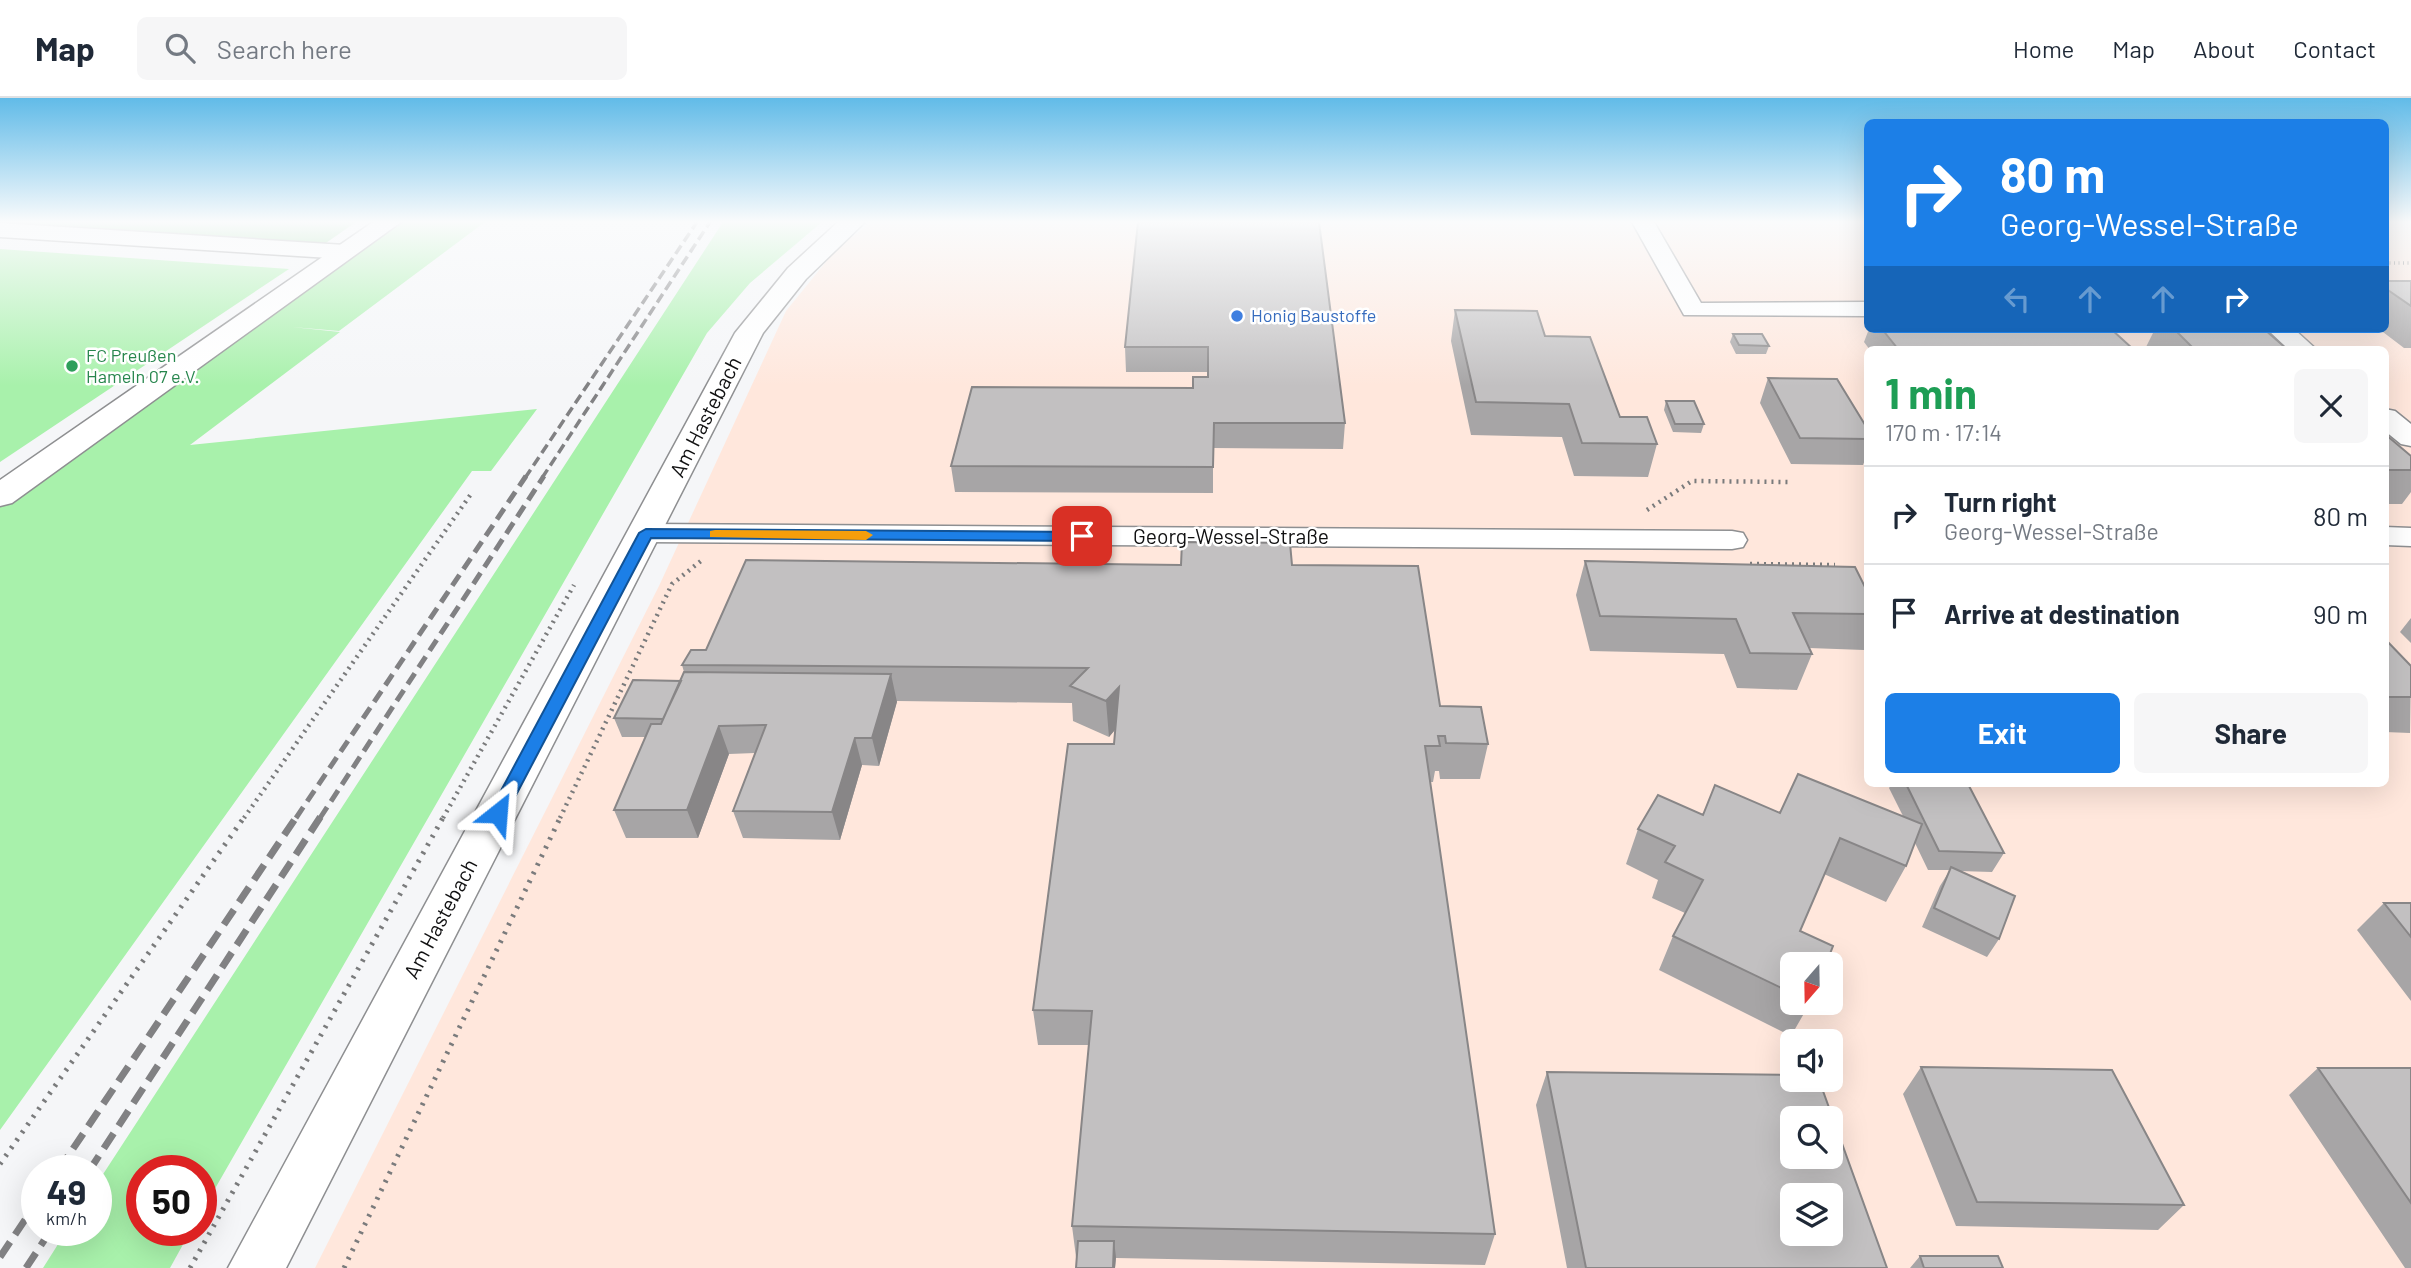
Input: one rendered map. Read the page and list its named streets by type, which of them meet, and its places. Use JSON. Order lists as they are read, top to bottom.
{
  "streets": {
    "main road": ["Am Hastebach"],
    "street": ["Georg-Wessel-Straße"]
  },
  "crossings": [
    ["Am Hastebach", "Georg-Wessel-Straße"]
  ],
  "places": ["Honig Baustoffe", "FC Preußen Hameln 07 e.V."],
  "north": "bottom",
  "page": {
    "header": "Map",
    "search": "Search here",
    "nav": [
      "Home",
      "Map",
      "About",
      "Contact"
    ],
    "turn": ["80 m", "Georg-Wessel-Straße"],
    "heading": ["1 min", "170 m · 17:14"],
    "list": [
      {
        "name": "Turn right",
        "note": "Georg-Wessel-Straße",
        "value": "80 m"
      },
      {
        "name": "Arrive at destination",
        "value": "90 m"
      }
    ],
    "buttons": ["Exit", "Share"],
    "speed": "49 km/h",
    "limit": "50"
  }
}
